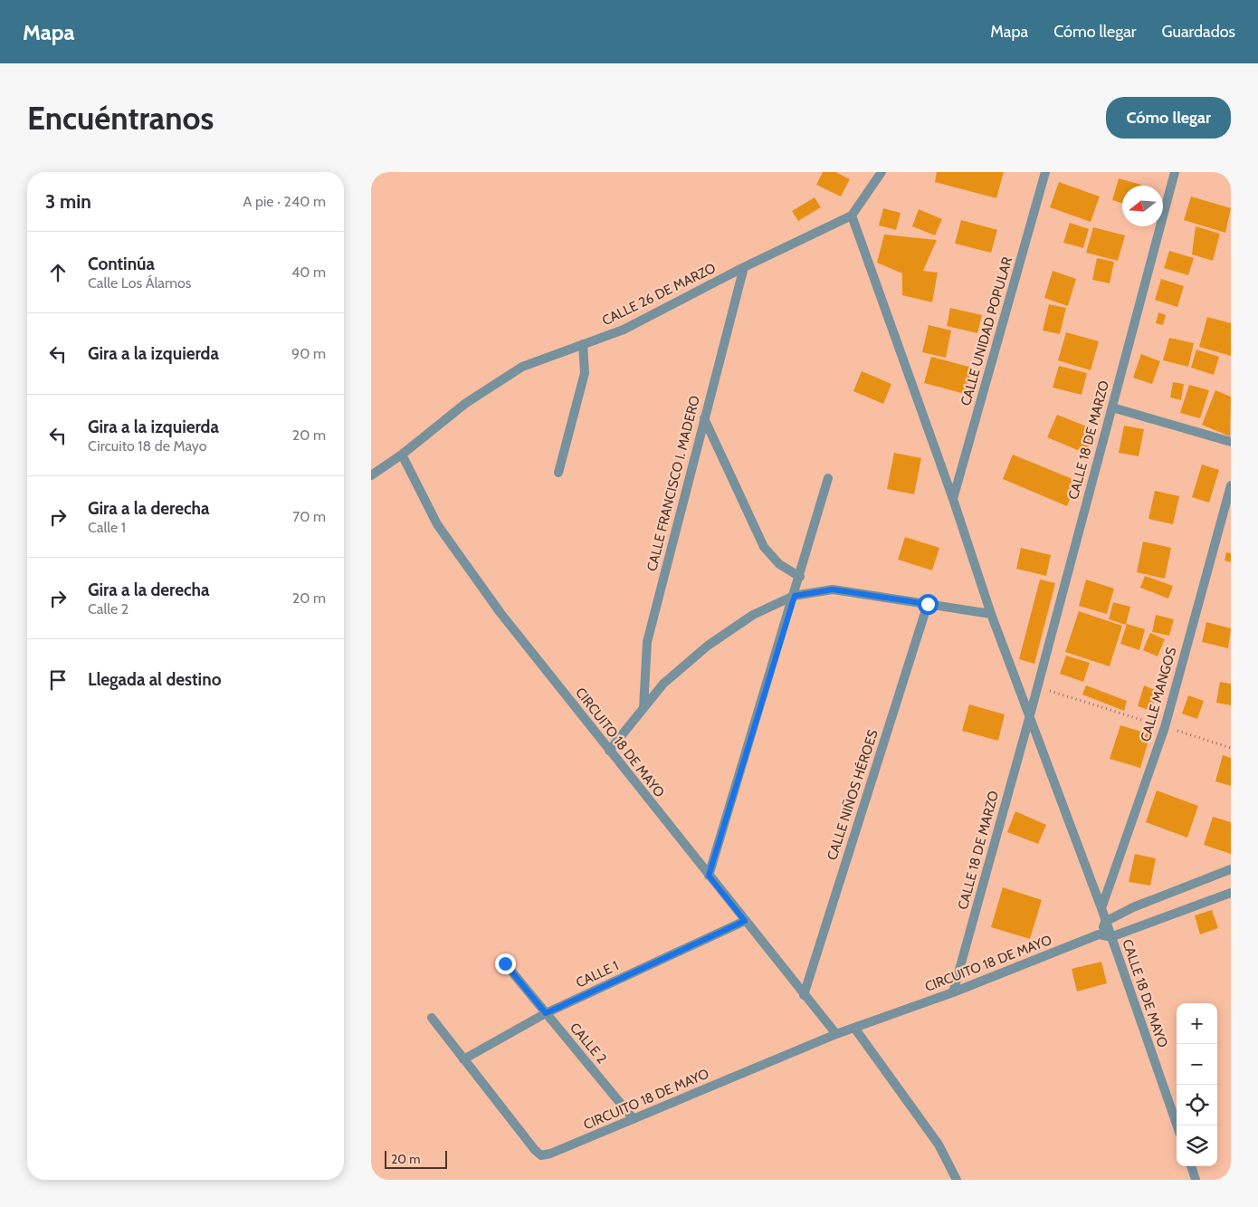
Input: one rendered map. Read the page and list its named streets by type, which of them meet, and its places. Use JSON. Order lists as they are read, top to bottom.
{
  "streets": {
    "street": [
      "CALLE 26 DE MARZO",
      "CALLE UNIDAD POPULAR",
      "CALLE 18 DE MARZO",
      "CALLE FRANCISCO I. MADERO",
      "CALLE MANGOS",
      "CIRCUITO 18 DE MAYO",
      "CALLE NIÑOS HÉROES",
      "CALLE 1",
      "CALLE 18 DE MAYO",
      "CALLE 2"
    ]
  },
  "crossings": [
    ["CALLE 26 DE MARZO", "CALLE FRANCISCO I. MADERO"],
    ["CALLE 26 DE MARZO", "CIRCUITO 18 DE MAYO"],
    ["CALLE 18 DE MARZO", "CIRCUITO 18 DE MAYO"],
    ["CIRCUITO 18 DE MAYO", "CALLE NIÑOS HÉROES"],
    ["CIRCUITO 18 DE MAYO", "CALLE 1"],
    ["CIRCUITO 18 DE MAYO", "CALLE 2"],
    ["CALLE 1", "CALLE 2"]
  ],
  "scale_bar": "20 m",
  "north": "left",
  "page": {
    "header": "Mapa",
    "nav": ["Mapa", "Cómo llegar", "Guardados"],
    "buttons": "Cómo llegar",
    "title": "Encuéntranos",
    "heading": ["3 min", "A pie · 240 m"],
    "list": [
      ["Continúa", "Calle Los Álamos", "40 m"],
      ["Gira a la izquierda", "90 m"],
      ["Gira a la izquierda", "Circuito 18 de Mayo", "20 m"],
      ["Gira a la derecha", "Calle 1", "70 m"],
      ["Gira a la derecha", "Calle 2", "20 m"],
      "Llegada al destino"
    ],
    "map_buttons": ["+", "−"],
    "scale": "20 m"
  }
}
